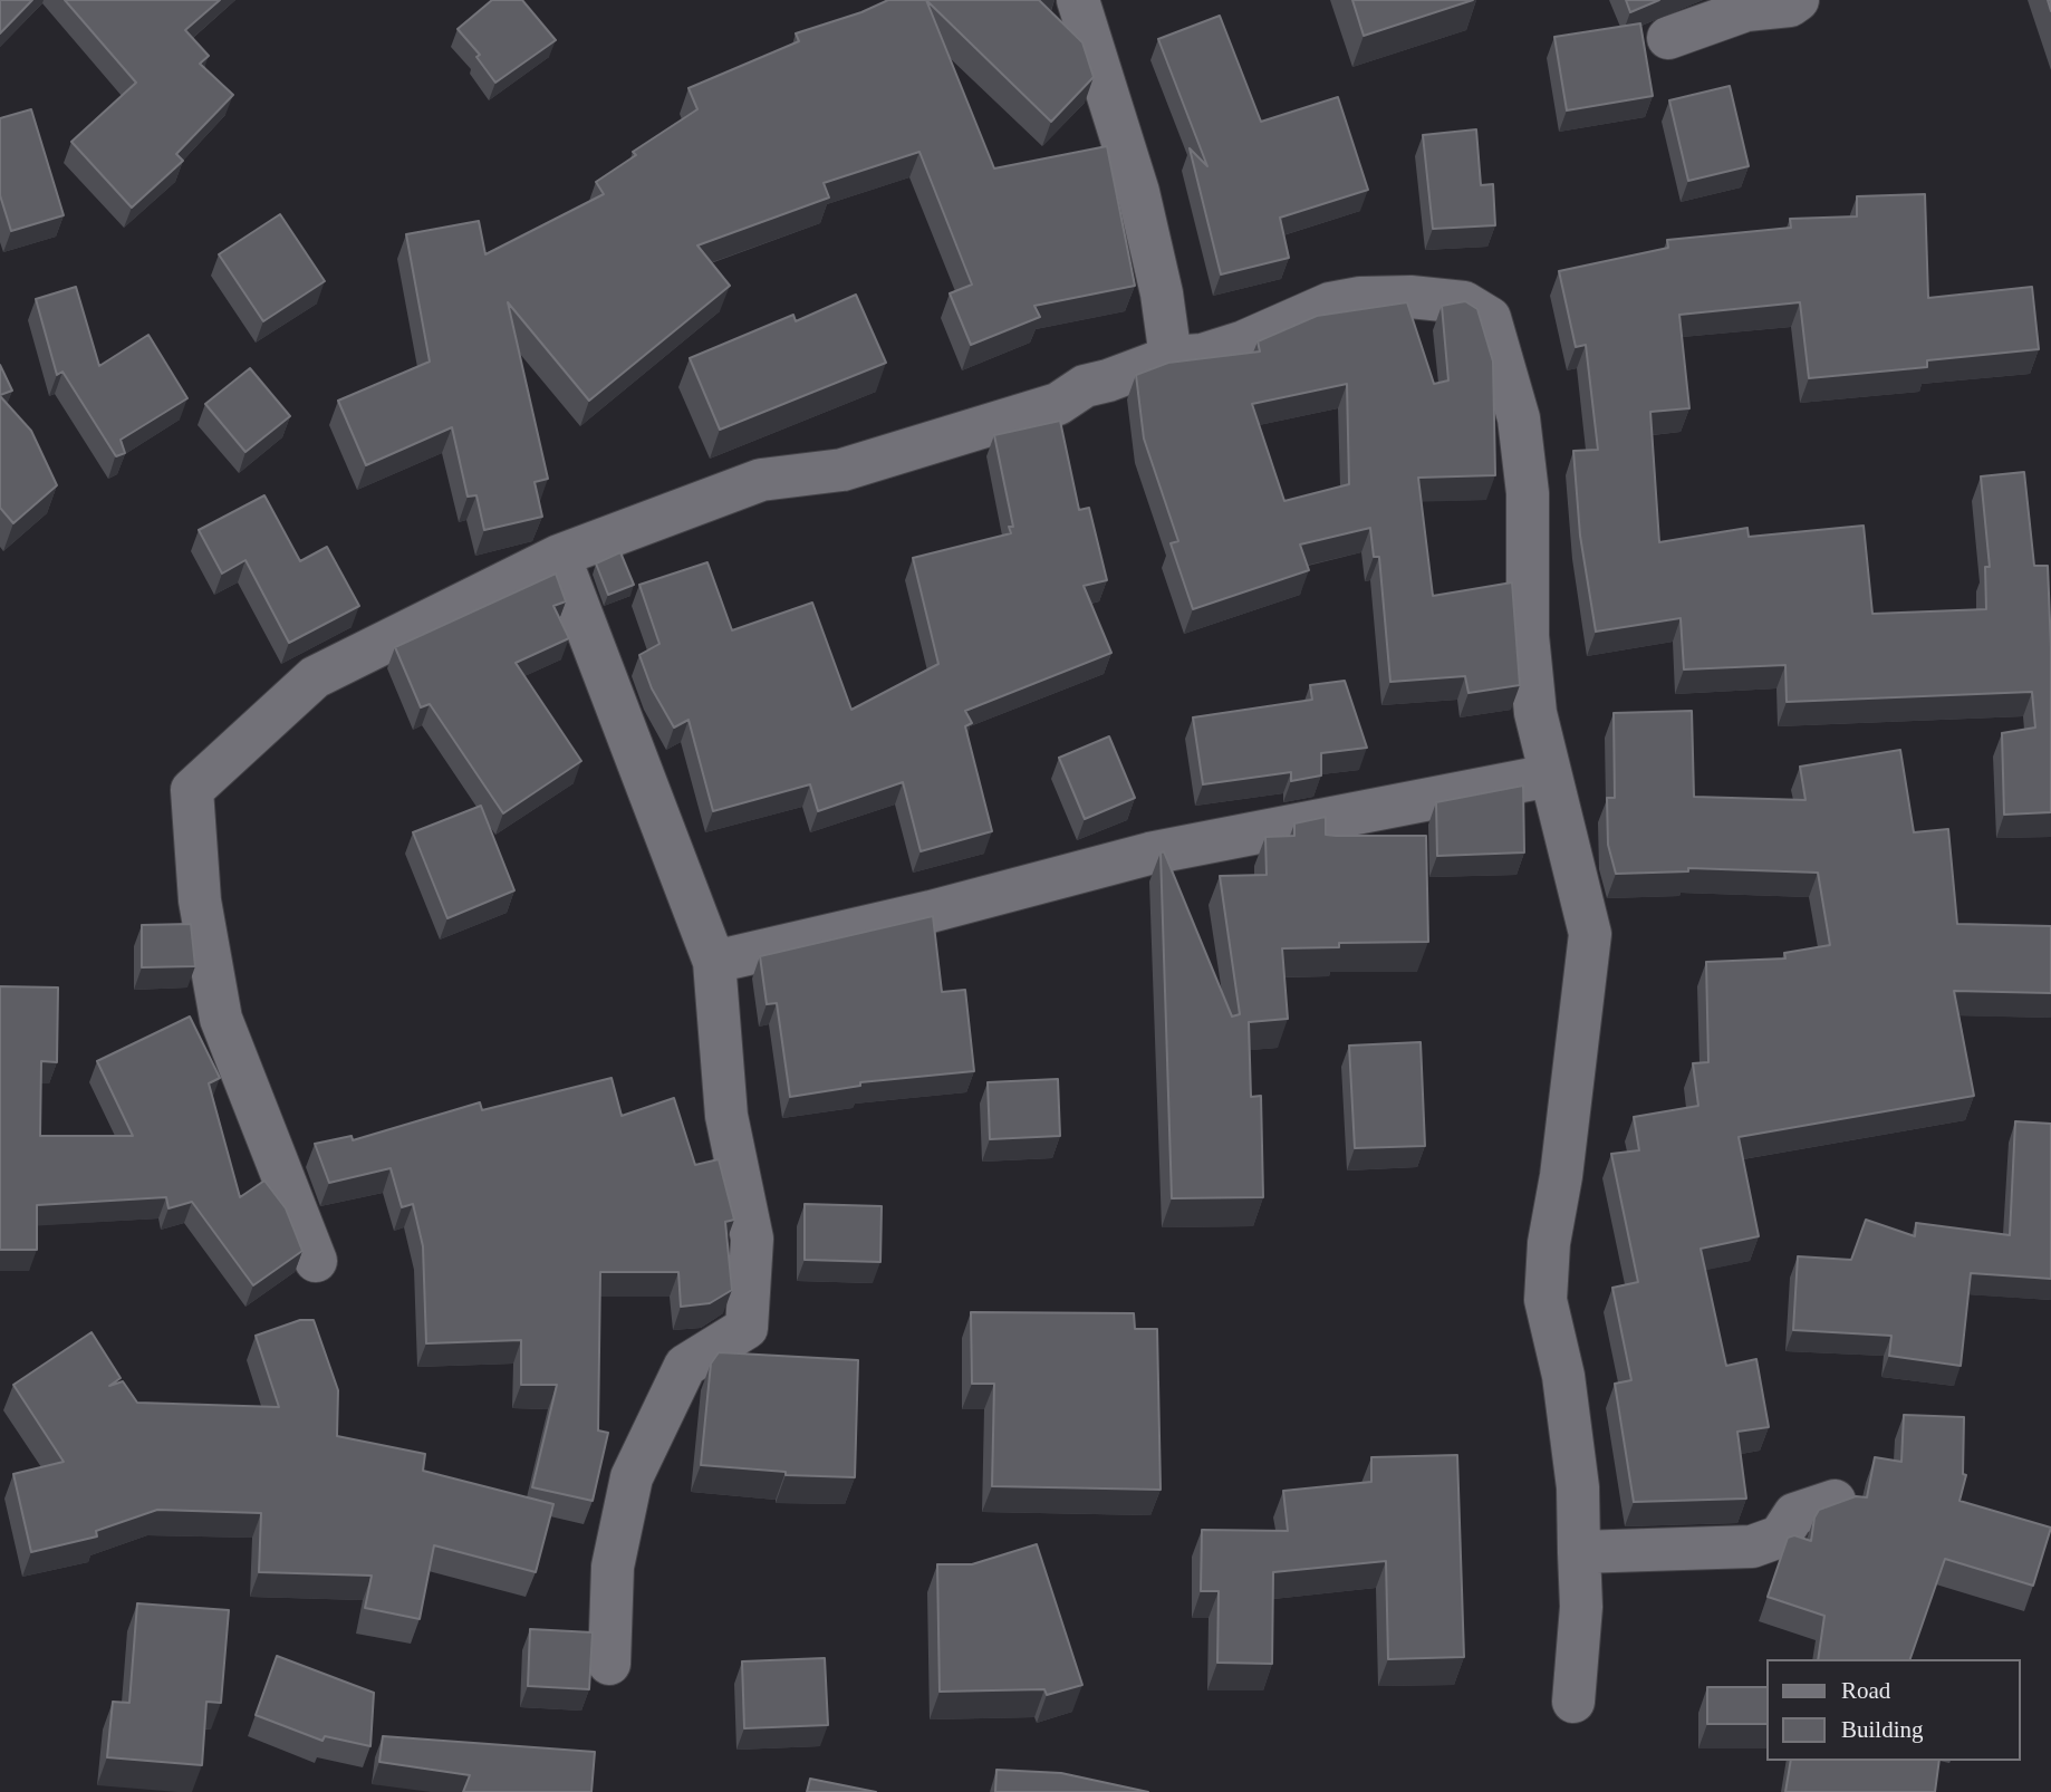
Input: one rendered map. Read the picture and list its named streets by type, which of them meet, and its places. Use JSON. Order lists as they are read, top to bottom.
{
  "legend": ["Road", "Building"]
}
